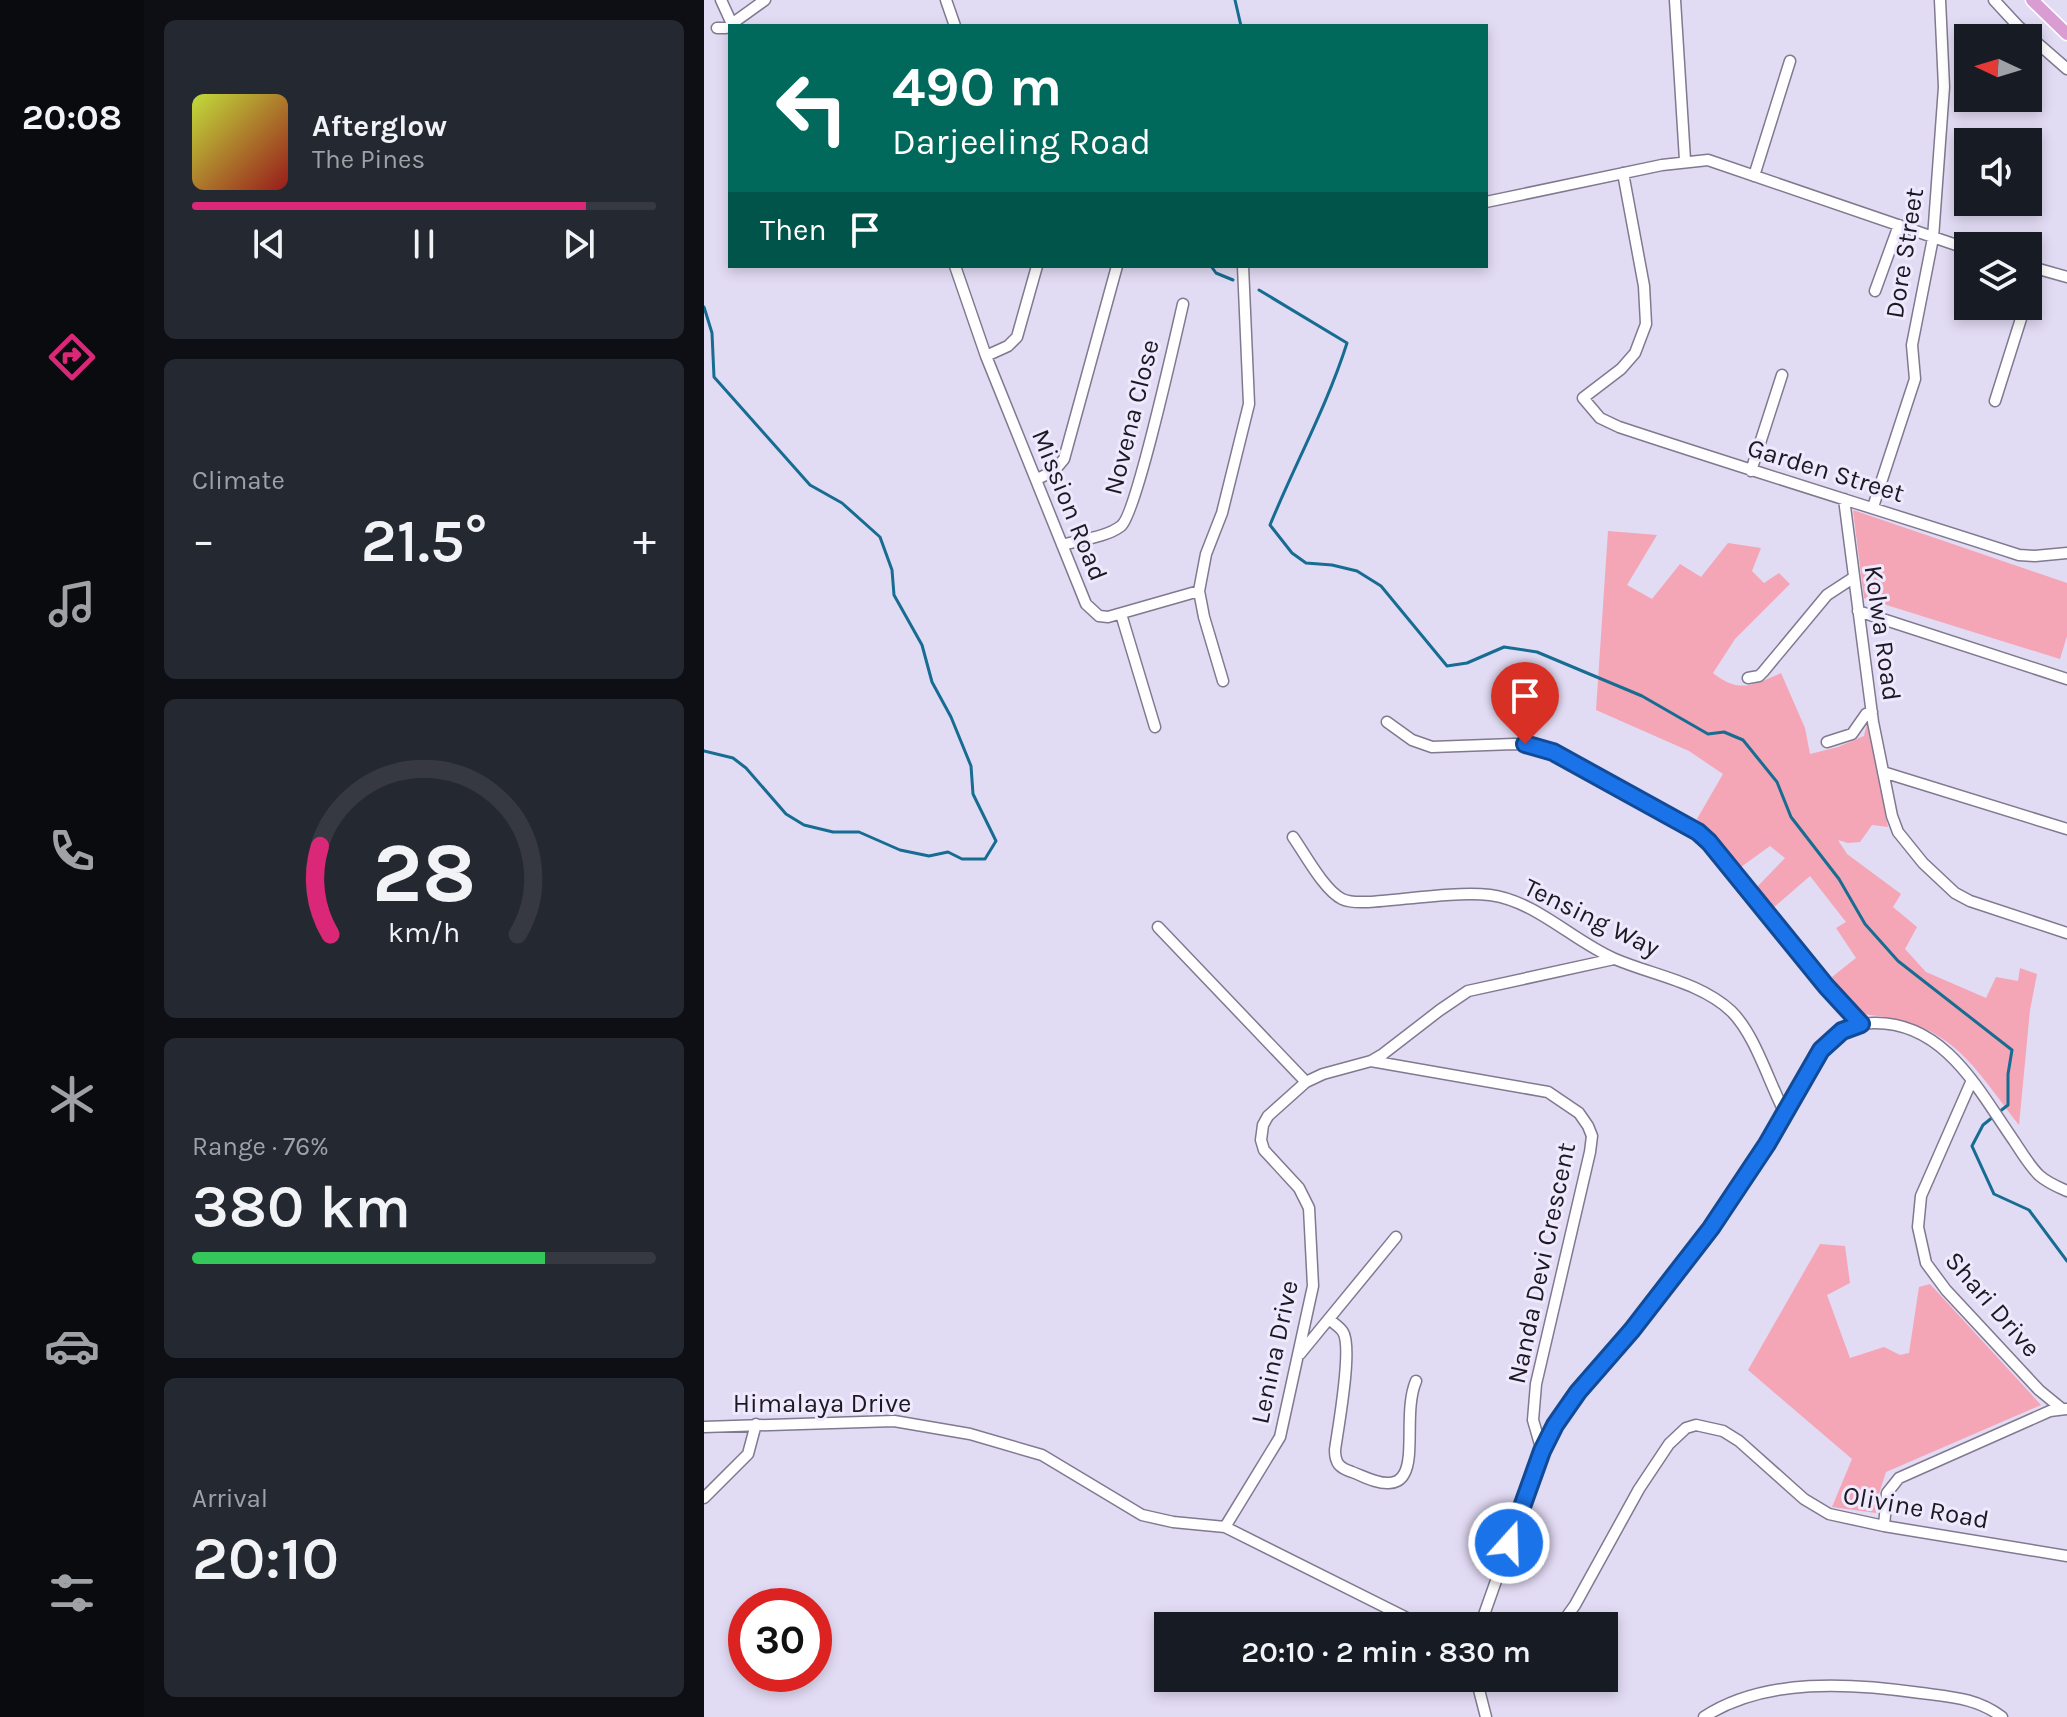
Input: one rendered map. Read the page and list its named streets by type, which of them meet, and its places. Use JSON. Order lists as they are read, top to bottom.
{
  "streets": {
    "street": [
      "Dore Street",
      "Novena Close",
      "Garden Street",
      "Mission Road",
      "Kolwa Road",
      "Tensing Way",
      "Nanda Devi Crescent",
      "Shari Drive",
      "Lenina Drive",
      "Himalaya Drive",
      "Olivine Road"
    ]
  },
  "crossings": [
    ["Dore Street", "Garden Street"],
    ["Novena Close", "Mission Road"],
    ["Garden Street", "Kolwa Road"],
    ["Lenina Drive", "Himalaya Drive"]
  ],
  "north": "left",
  "page": {
    "tabs": "20:08",
    "turn": ["490 m", "Darjeeling Road"],
    "song": ["Afterglow", "The Pines"],
    "then": "Then",
    "tile": [
      "Climate",
      ["Range · 76%", "380 km"],
      ["Arrival", "20:10"]
    ],
    "heat": ["−", "21.5°", "+"],
    "limit": "30",
    "trip": "20:10 · 2 min · 830 m",
    "gauge": ["28", "km/h"]
  }
}
